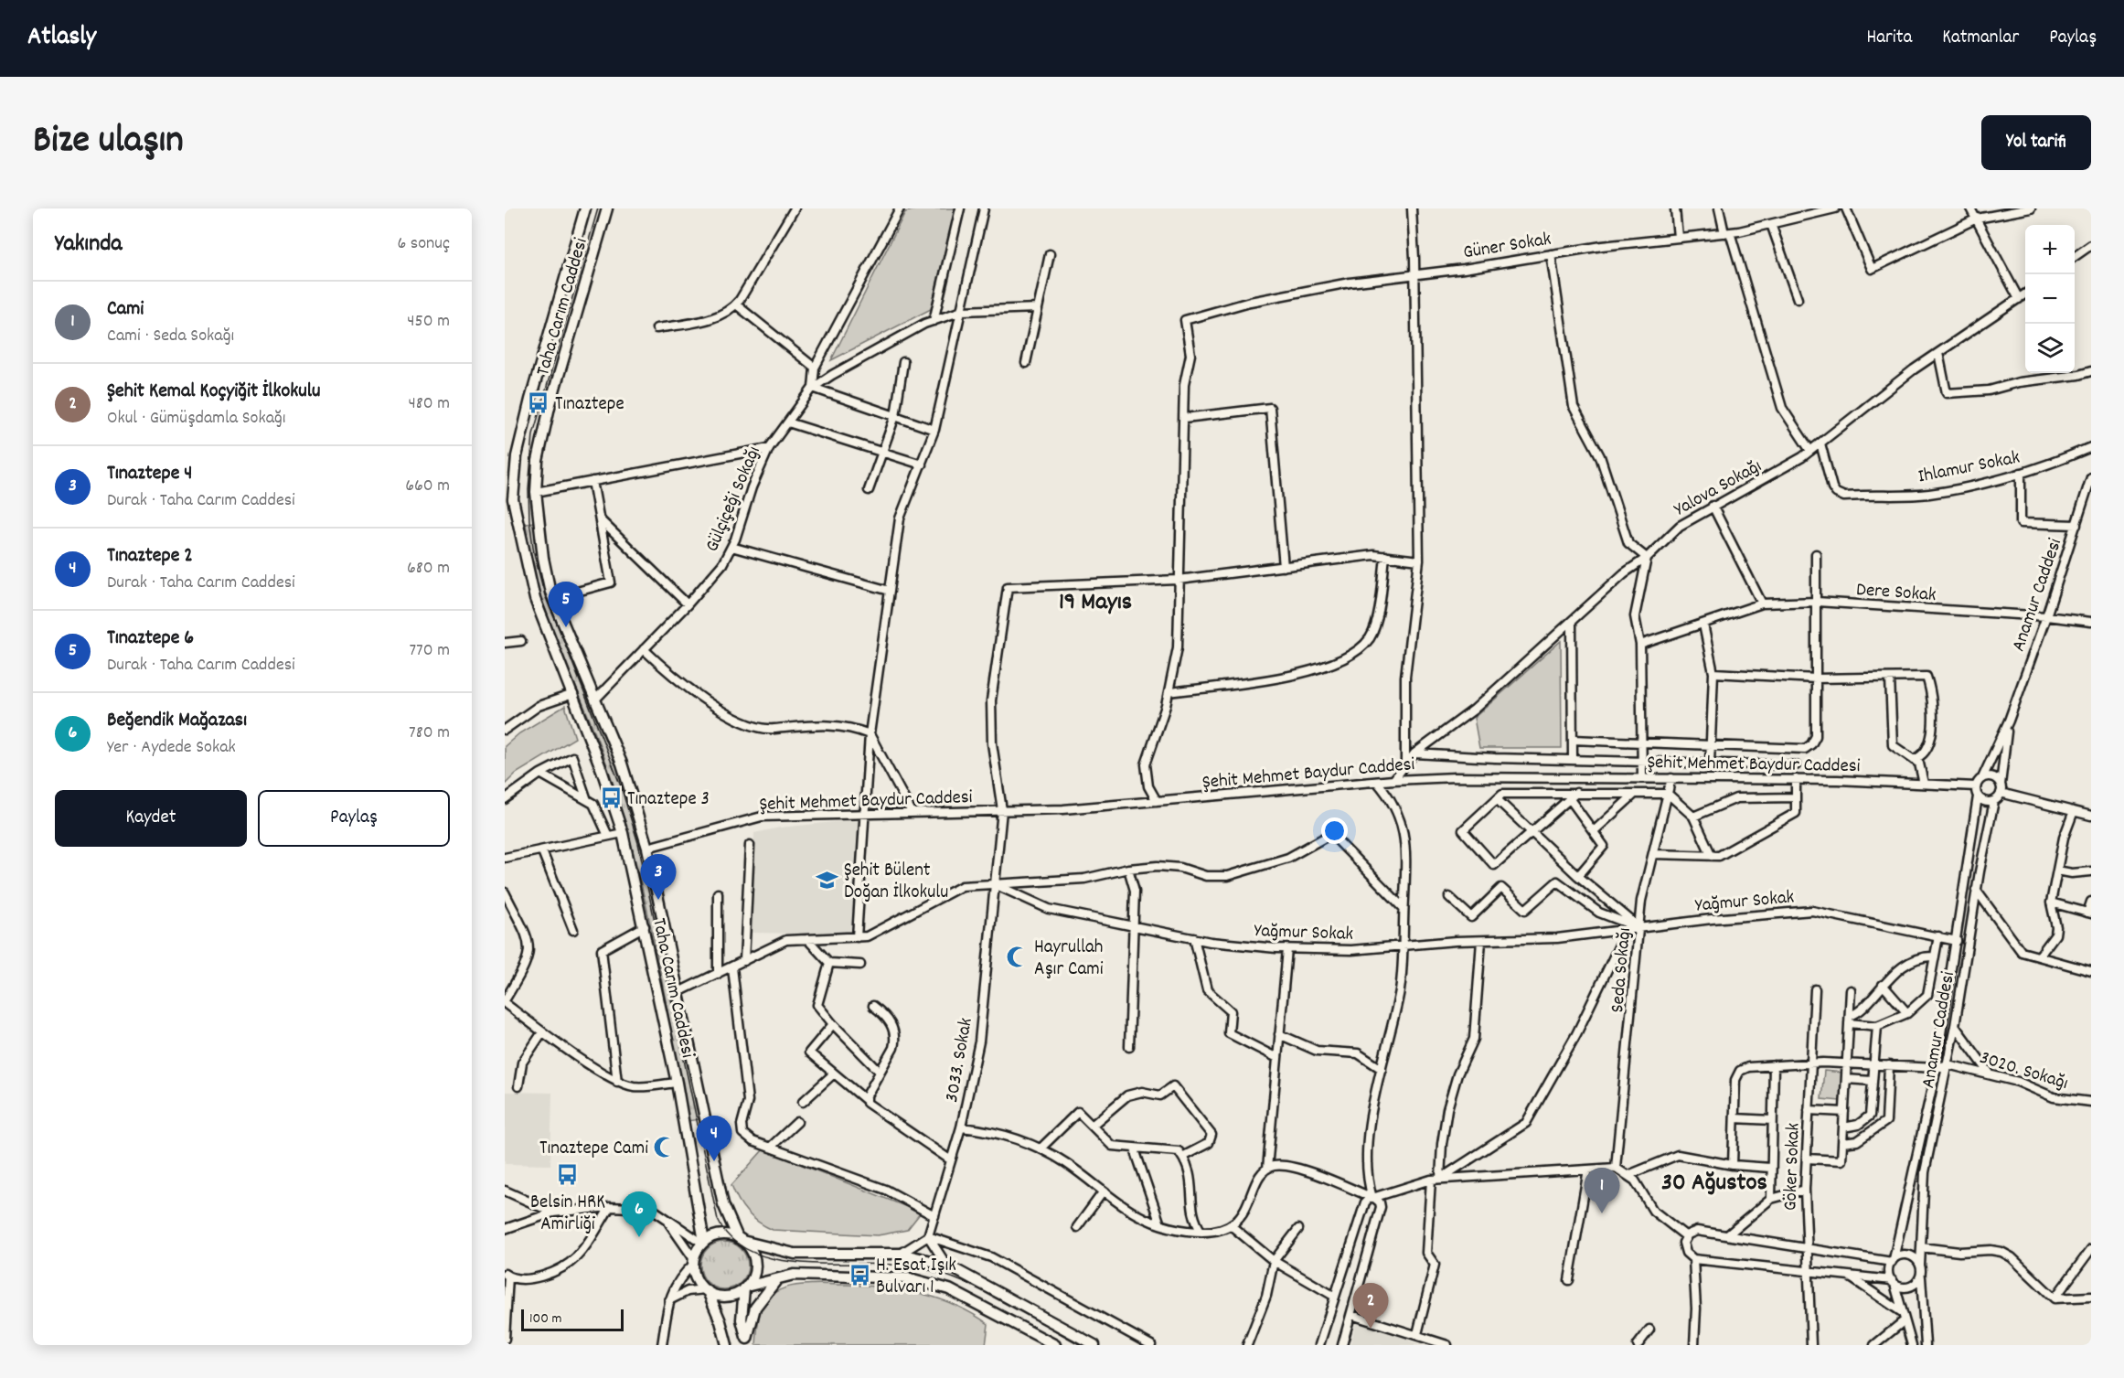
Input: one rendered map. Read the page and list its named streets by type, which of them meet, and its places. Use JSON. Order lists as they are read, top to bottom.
{
  "streets": {
    "main road": ["Taha Carım Caddesi"],
    "street": [
      "Güner Sokak",
      "Ihlamur Sokak",
      "Yalova Sokağı",
      "Gülçiçeği Sokağı",
      "Dere Sokak",
      "Anamur Caddesi",
      "Şehit Mehmet Baydur Caddesi",
      "Yağmur Sokak",
      "Seda Sokağı",
      "3033. Sokak",
      "3020. Sokağı",
      "Göker Sokak"
    ]
  },
  "crossings": [
    ["Taha Carım Caddesi", "Gülçiçeği Sokağı"],
    ["Taha Carım Caddesi", "Şehit Mehmet Baydur Caddesi"],
    ["Taha Carım Caddesi", "Yağmur Sokak"],
    ["Ihlamur Sokak", "Yalova Sokağı"],
    ["Yalova Sokağı", "Şehit Mehmet Baydur Caddesi"],
    ["Dere Sokak", "Anamur Caddesi"],
    ["Anamur Caddesi", "Şehit Mehmet Baydur Caddesi"],
    ["Anamur Caddesi", "Yağmur Sokak"],
    ["Anamur Caddesi", "3020. Sokağı"],
    ["Şehit Mehmet Baydur Caddesi", "Seda Sokağı"],
    ["Şehit Mehmet Baydur Caddesi", "3033. Sokak"],
    ["Yağmur Sokak", "Seda Sokağı"],
    ["Yağmur Sokak", "3033. Sokak"]
  ],
  "districts": ["19 Mayıs", "30 Ağustos"],
  "places": {
    "bus stop": [
      "Tınaztepe",
      "Tınaztepe 3",
      "Belsin HRK Amirliği",
      "H. Esat Işık Bulvarı 1"
    ],
    "school or university": ["Şehit Bülent Doğan İlkokulu"],
    "mosque": ["Hayrullah Aşır Cami", "Tınaztepe Cami"]
  },
  "scale_bar": "100 m",
  "page": {
    "header": "Atlasly",
    "nav": ["Harita", "Katmanlar", "Paylaş"],
    "title": "Bize ulaşın",
    "buttons": [
      "Yol tarifi",
      ["Kaydet", "Paylaş"]
    ],
    "heading": ["Yakında", "6 sonuç"],
    "map_buttons": ["+", "−"],
    "list": [
      {
        "mark": "1",
        "name": "Cami",
        "note": "Cami · Seda Sokağı",
        "value": "450 m"
      },
      {
        "mark": "2",
        "name": "Şehit Kemal Koçyiğit İlkokulu",
        "note": "Okul · Gümüşdamla Sokağı",
        "value": "480 m"
      },
      {
        "mark": "3",
        "name": "Tınaztepe 4",
        "note": "Durak · Taha Carım Caddesi",
        "value": "660 m"
      },
      {
        "mark": "4",
        "name": "Tınaztepe 2",
        "note": "Durak · Taha Carım Caddesi",
        "value": "680 m"
      },
      {
        "mark": "5",
        "name": "Tınaztepe 6",
        "note": "Durak · Taha Carım Caddesi",
        "value": "770 m"
      },
      {
        "mark": "6",
        "name": "Beğendik Mağazası",
        "note": "Yer · Aydede Sokak",
        "value": "780 m"
      }
    ],
    "pins": [
      "5",
      "3",
      "4",
      "1",
      "6",
      "2"
    ],
    "scale": "100 m"
  }
}
